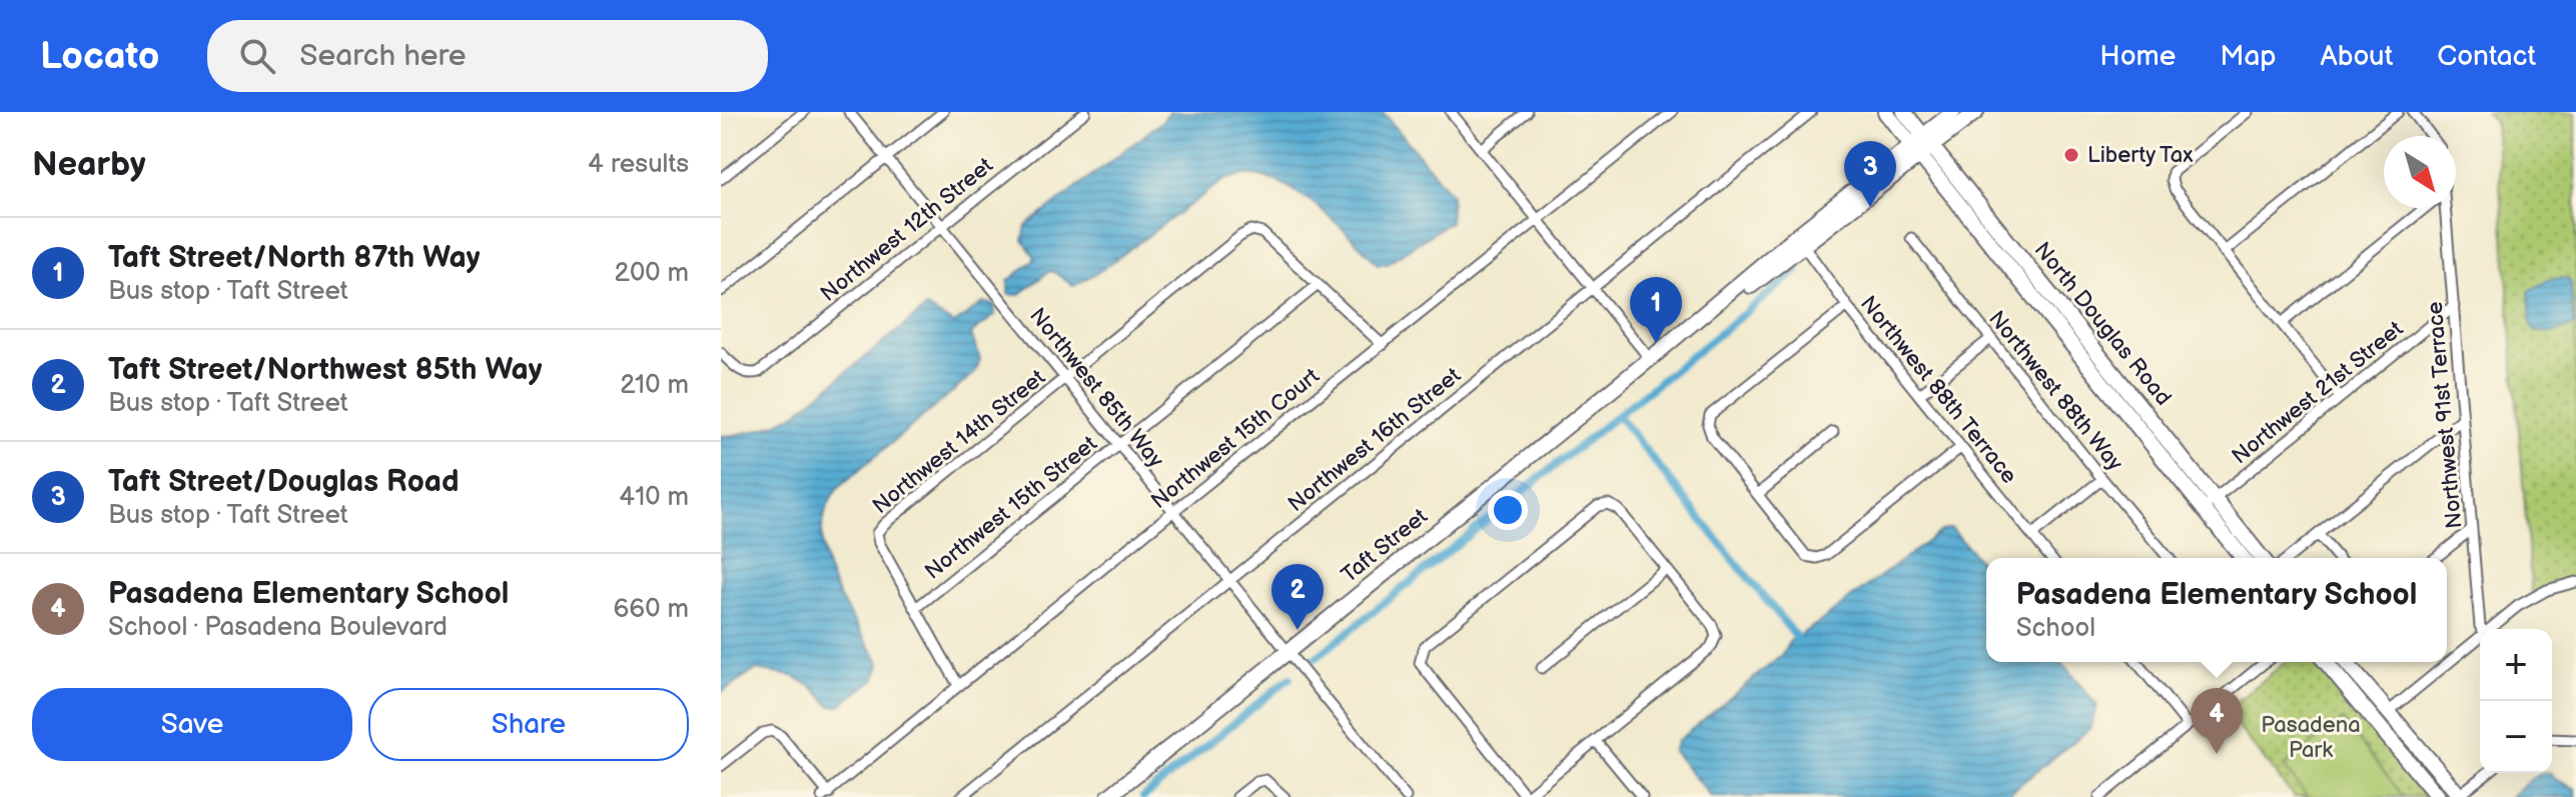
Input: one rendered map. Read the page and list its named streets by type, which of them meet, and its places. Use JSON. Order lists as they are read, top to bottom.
{
  "streets": {
    "street": [
      "Northwest 12th Street",
      "North Douglas Road",
      "Northwest 85th Way",
      "Northwest 88th Terrace",
      "Northwest 88th Way",
      "Northwest 21st Street",
      "Northwest 91st Terrace",
      "Northwest 15th Court",
      "Northwest 16th Street",
      "Northwest 14th Street",
      "Northwest 15th Street",
      "Taft Street"
    ]
  },
  "crossings": [
    ["Northwest 12th Street", "Northwest 85th Way"],
    ["North Douglas Road", "Northwest 21st Street"],
    ["North Douglas Road", "Taft Street"],
    ["Northwest 85th Way", "Northwest 15th Court"],
    ["Northwest 85th Way", "Northwest 16th Street"],
    ["Northwest 85th Way", "Northwest 14th Street"],
    ["Northwest 85th Way", "Northwest 15th Street"],
    ["Northwest 85th Way", "Taft Street"],
    ["Northwest 88th Terrace", "Taft Street"],
    ["Northwest 21st Street", "Northwest 91st Terrace"],
    ["Northwest 14th Street", "Northwest 15th Street"]
  ],
  "parks": ["Pasadena Park"],
  "places": ["Liberty Tax"],
  "north": "bottom right",
  "page": {
    "header": "Locato",
    "search": "Search here",
    "nav": [
      "Home",
      "Map",
      "About",
      "Contact"
    ],
    "heading": ["Nearby", "4 results"],
    "pins": [
      "3",
      "1",
      "2",
      "4"
    ],
    "list": [
      {
        "mark": "1",
        "name": "Taft Street/North 87th Way",
        "note": "Bus stop · Taft Street",
        "value": "200 m"
      },
      {
        "mark": "2",
        "name": "Taft Street/Northwest 85th Way",
        "note": "Bus stop · Taft Street",
        "value": "210 m"
      },
      {
        "mark": "3",
        "name": "Taft Street/Douglas Road",
        "note": "Bus stop · Taft Street",
        "value": "410 m"
      },
      {
        "mark": "4",
        "name": "Pasadena Elementary School",
        "note": "School · Pasadena Boulevard",
        "value": "660 m"
      }
    ],
    "popup": ["Pasadena Elementary School", "School"],
    "map_buttons": ["+", "−"],
    "buttons": ["Save", "Share"]
  }
}
